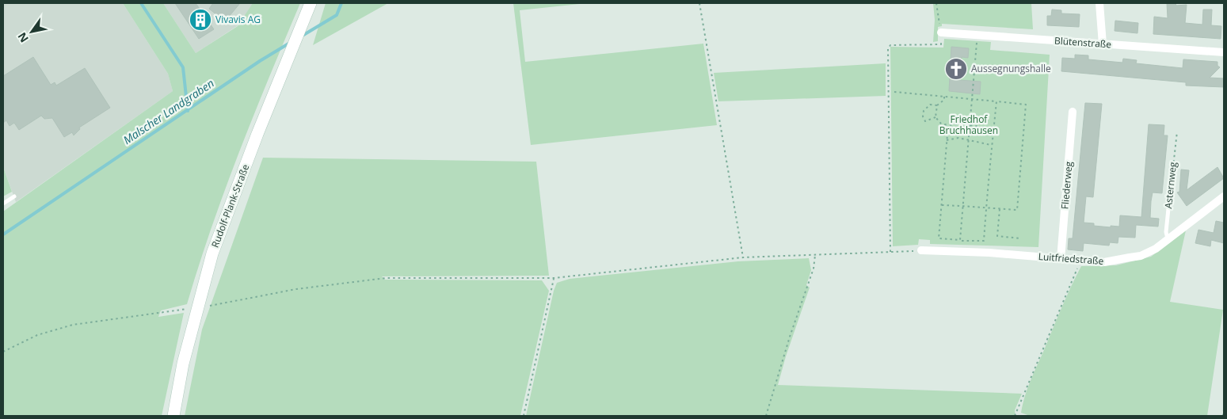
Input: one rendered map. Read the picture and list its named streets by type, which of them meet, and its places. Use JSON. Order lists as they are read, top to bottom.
{
  "streets": {
    "main road": ["Rudolf-Plank-Straße"],
    "street": ["Blütenstraße", "Fliederweg", "Luitfriedstraße"],
    "lane": ["Asternweg"]
  },
  "crossings": [
    ["Fliederweg", "Luitfriedstraße"],
    ["Asternweg", "Luitfriedstraße"]
  ],
  "water": ["Malscher Landgraben"],
  "parks": ["Friedhof Bruchhausen"],
  "places": {
    "building": ["Vivavis AG"],
    "church": ["Aussegnungshalle"]
  },
  "north": "bottom left"
}
